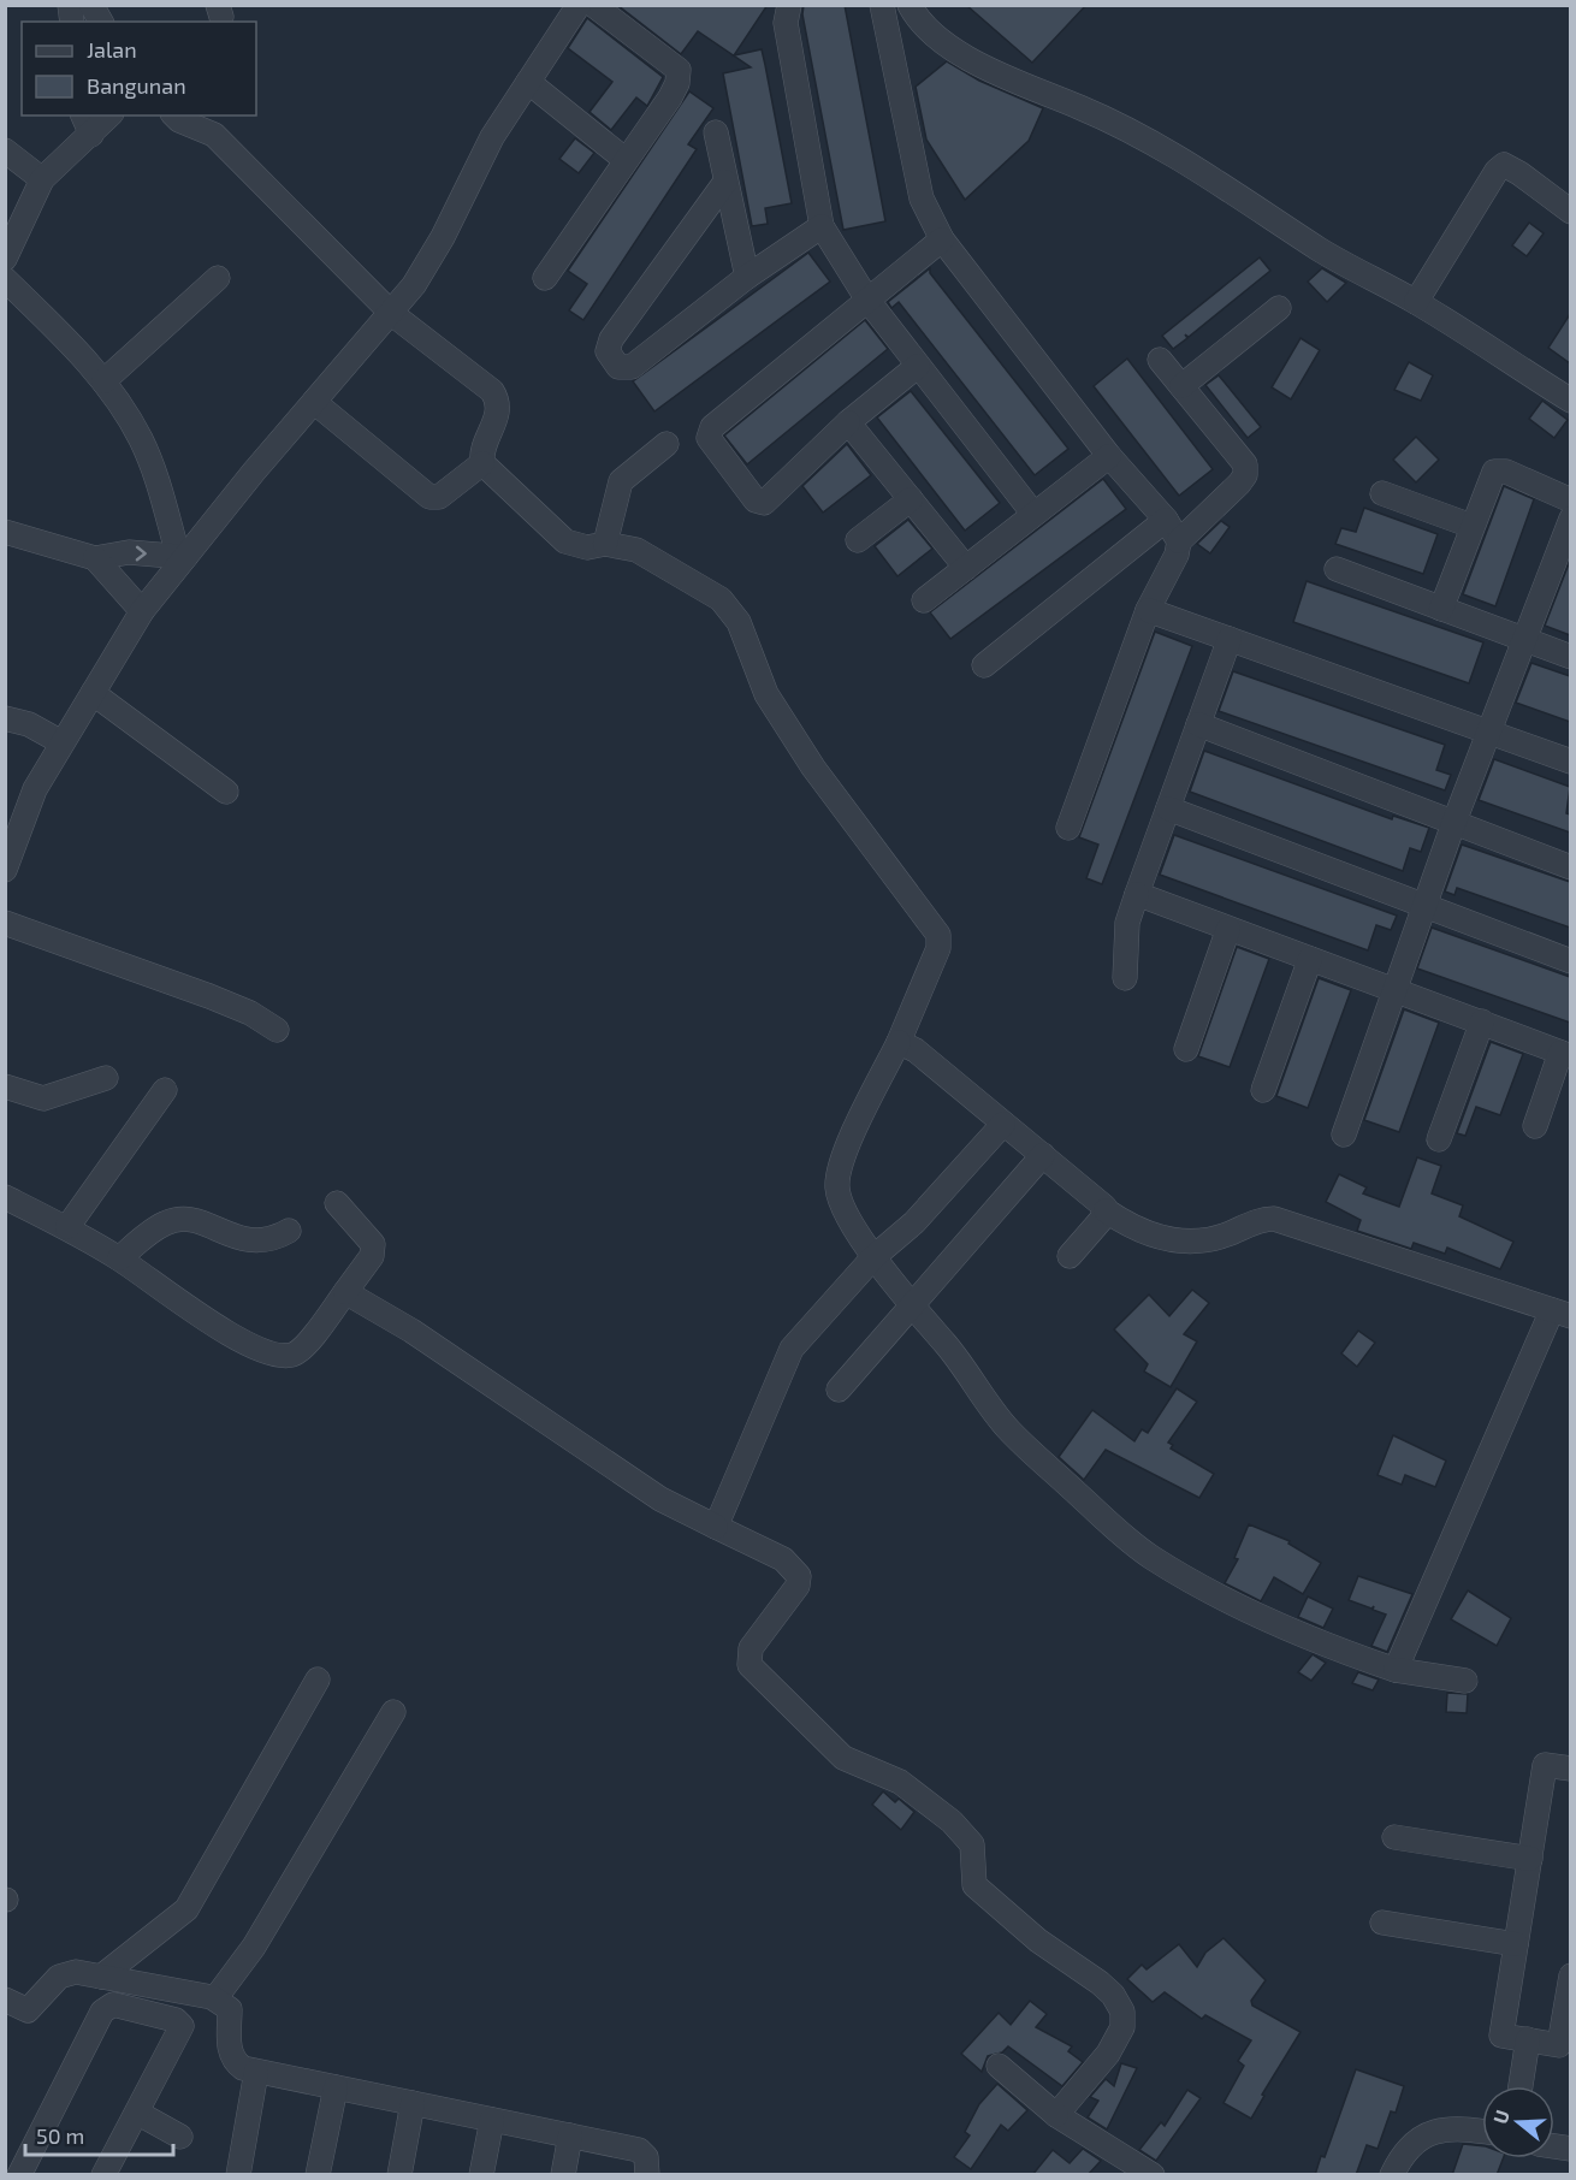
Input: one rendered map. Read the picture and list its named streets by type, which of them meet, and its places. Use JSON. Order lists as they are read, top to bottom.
{
  "legend": ["Jalan", "Bangunan"],
  "scale_bar": "50 m",
  "north": "left"
}
